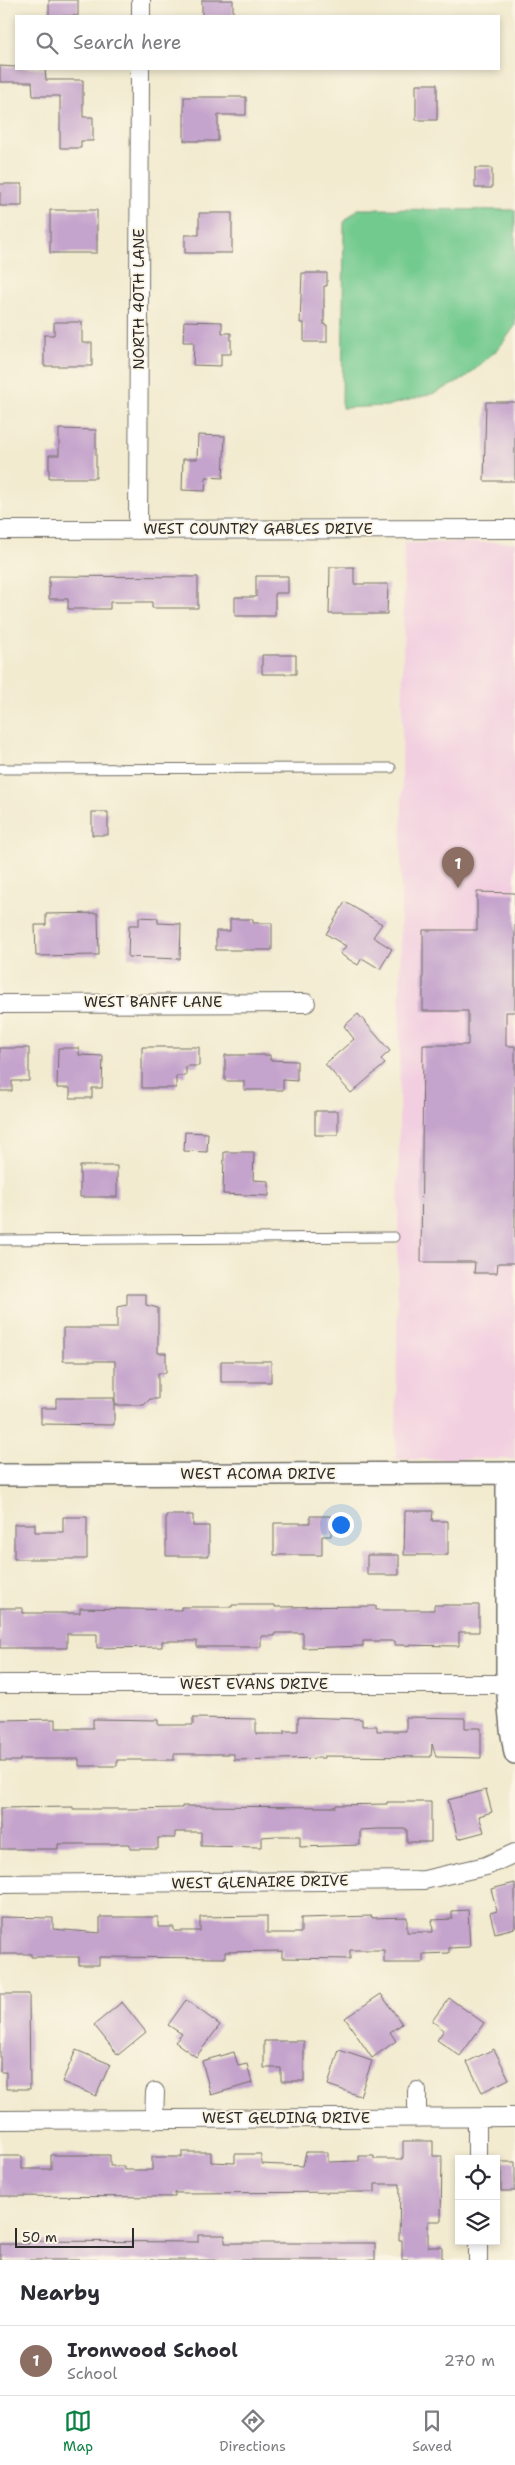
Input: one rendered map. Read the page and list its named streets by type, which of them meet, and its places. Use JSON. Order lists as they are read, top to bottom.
{
  "streets": {
    "street": [
      "NORTH 40TH LANE",
      "WEST COUNTRY GABLES DRIVE",
      "WEST BANFF LANE",
      "WEST ACOMA DRIVE",
      "WEST EVANS DRIVE",
      "WEST GLENAIRE DRIVE",
      "WEST GELDING DRIVE"
    ]
  },
  "crossings": [
    ["NORTH 40TH LANE", "WEST COUNTRY GABLES DRIVE"]
  ],
  "scale_bar": "50 m",
  "page": {
    "search": "Search here",
    "pins": "1",
    "scale": "50 m",
    "heading": "Nearby",
    "list": [
      {
        "mark": "1",
        "name": "Ironwood School",
        "note": "School",
        "value": "270 m"
      }
    ],
    "nav": ["Map", "Directions", "Saved"]
  }
}
